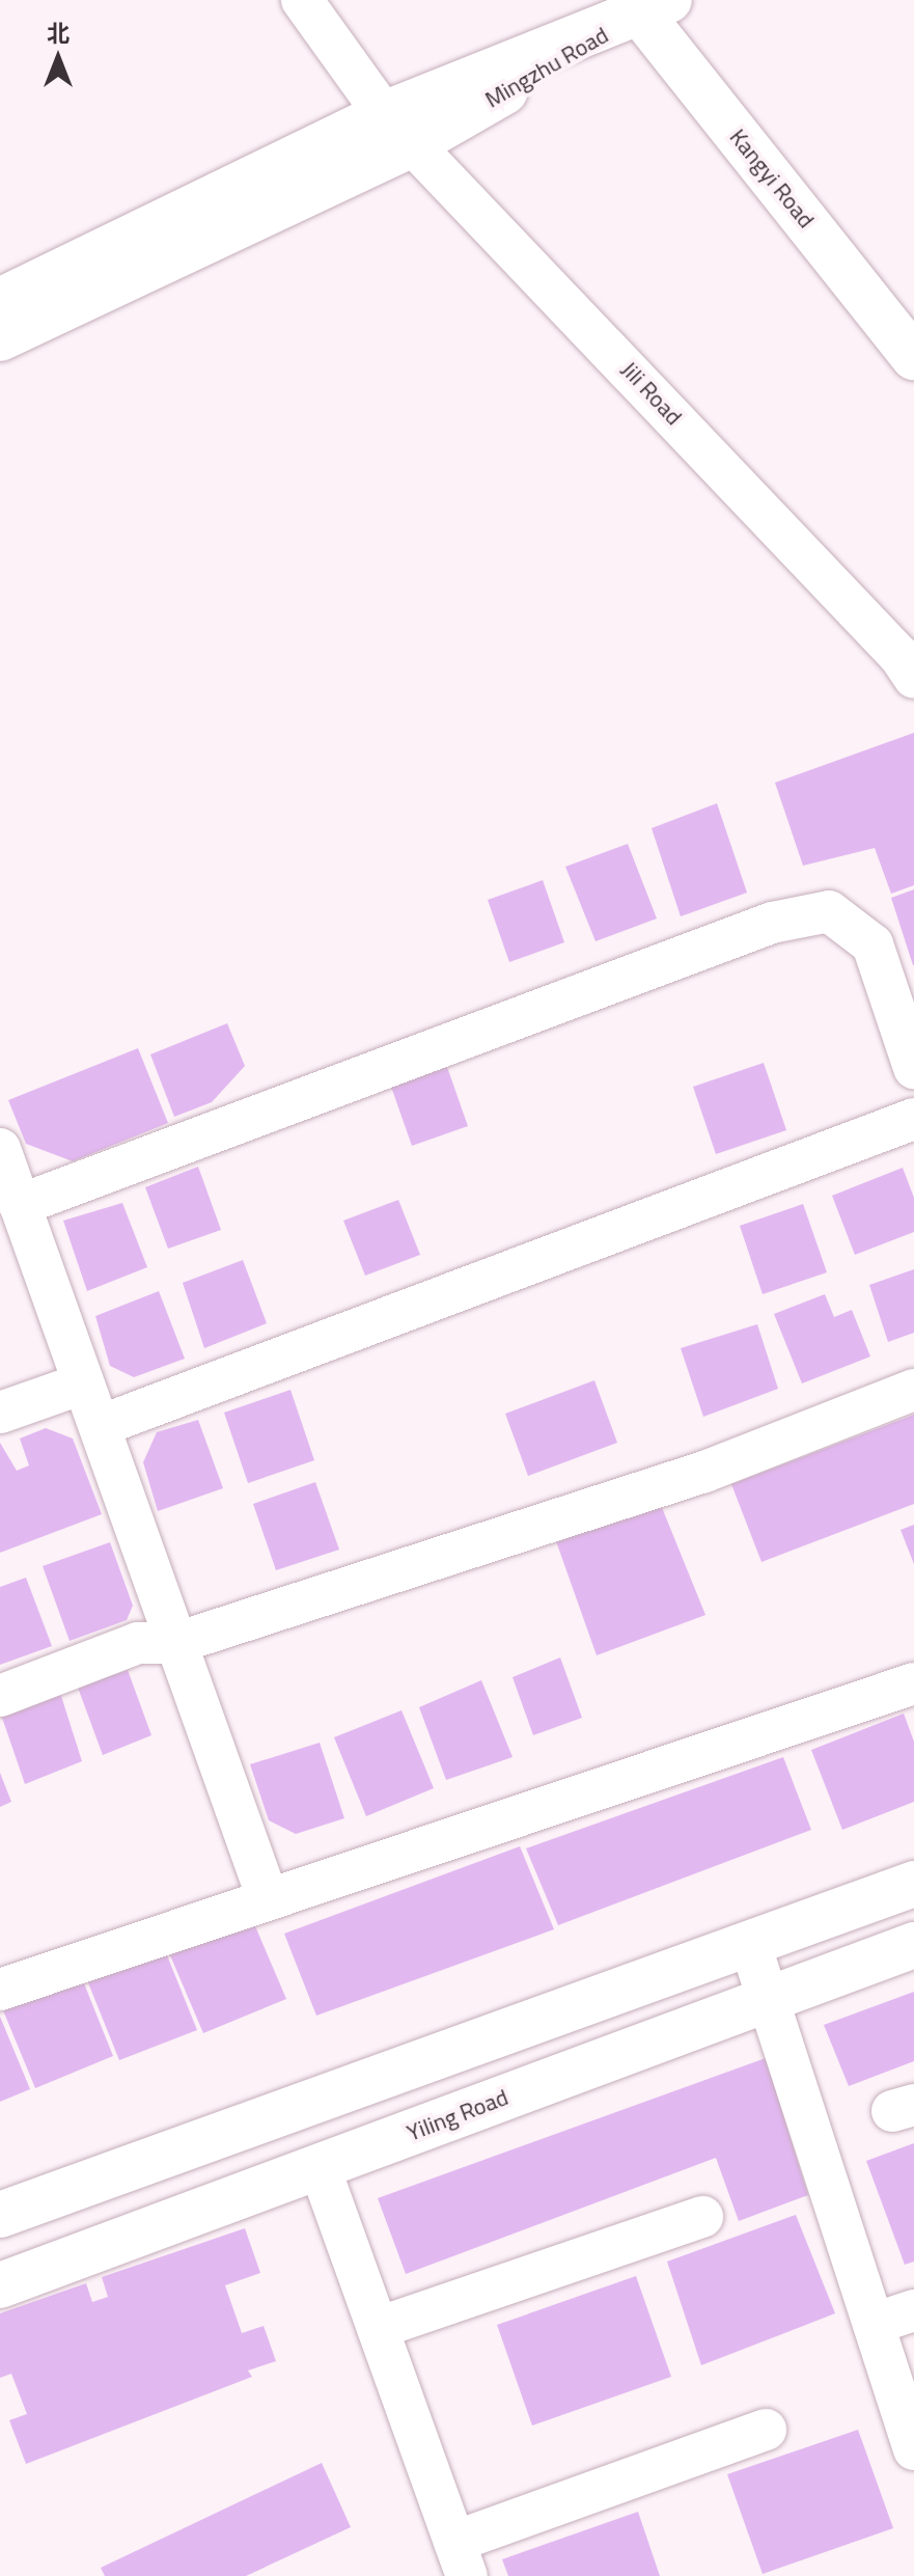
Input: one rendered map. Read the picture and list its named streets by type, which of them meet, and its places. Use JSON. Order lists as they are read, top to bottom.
{
  "streets": {
    "street": [
      "Mingzhu Road",
      "Kangyi Road",
      "Jili Road",
      "Yiling Road"
    ]
  },
  "crossings": [
    ["Mingzhu Road", "Kangyi Road"],
    ["Mingzhu Road", "Jili Road"]
  ],
  "north": "top"
}
